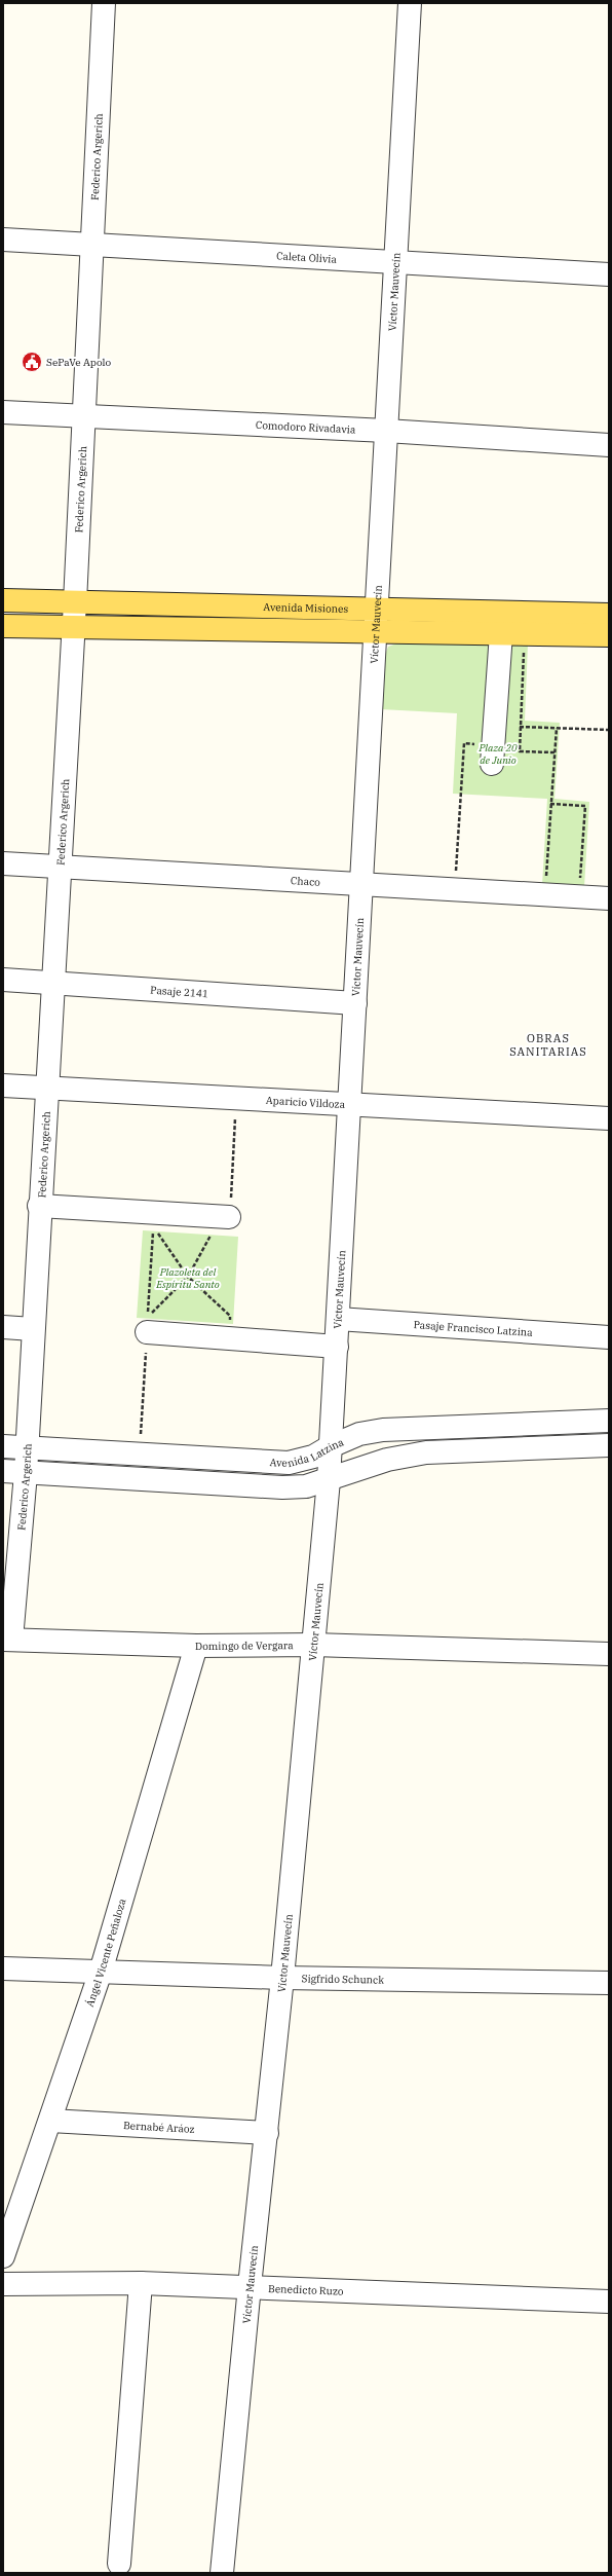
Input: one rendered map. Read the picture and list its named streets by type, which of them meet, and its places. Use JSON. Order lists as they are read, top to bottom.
{
  "streets": {
    "main road": ["Avenida Misiones"],
    "street": [
      "Federico Argerich",
      "Caleta Olivia",
      "Víctor Mauvecín",
      "Comodoro Rivadavia",
      "Chaco",
      "Pasaje 2141",
      "Aparicio Vildoza",
      "Pasaje Francisco Latzina",
      "Avenida Latzina",
      "Domingo de Vergara",
      "Ángel Vicente Peñaloza",
      "Sigfrido Schunck",
      "Bernabé Aráoz",
      "Benedicto Ruzo"
    ]
  },
  "crossings": [
    ["Federico Argerich", "Caleta Olivia"],
    ["Federico Argerich", "Comodoro Rivadavia"],
    ["Federico Argerich", "Avenida Misiones"],
    ["Federico Argerich", "Chaco"],
    ["Federico Argerich", "Pasaje 2141"],
    ["Federico Argerich", "Aparicio Vildoza"],
    ["Federico Argerich", "Avenida Latzina"],
    ["Federico Argerich", "Domingo de Vergara"],
    ["Caleta Olivia", "Víctor Mauvecín"],
    ["Víctor Mauvecín", "Comodoro Rivadavia"],
    ["Víctor Mauvecín", "Avenida Misiones"],
    ["Víctor Mauvecín", "Chaco"],
    ["Víctor Mauvecín", "Pasaje 2141"],
    ["Víctor Mauvecín", "Aparicio Vildoza"],
    ["Víctor Mauvecín", "Pasaje Francisco Latzina"],
    ["Víctor Mauvecín", "Avenida Latzina"],
    ["Víctor Mauvecín", "Domingo de Vergara"],
    ["Víctor Mauvecín", "Sigfrido Schunck"],
    ["Víctor Mauvecín", "Bernabé Aráoz"],
    ["Víctor Mauvecín", "Benedicto Ruzo"],
    ["Domingo de Vergara", "Ángel Vicente Peñaloza"],
    ["Ángel Vicente Peñaloza", "Sigfrido Schunck"],
    ["Ángel Vicente Peñaloza", "Bernabé Aráoz"]
  ],
  "districts": ["OBRAS SANITARIAS"],
  "parks": ["Plaza 20 de Junio", "Plazoleta del Espíritu Santo"],
  "places": {
    "public building": ["SePaVe Apolo"]
  }
}
